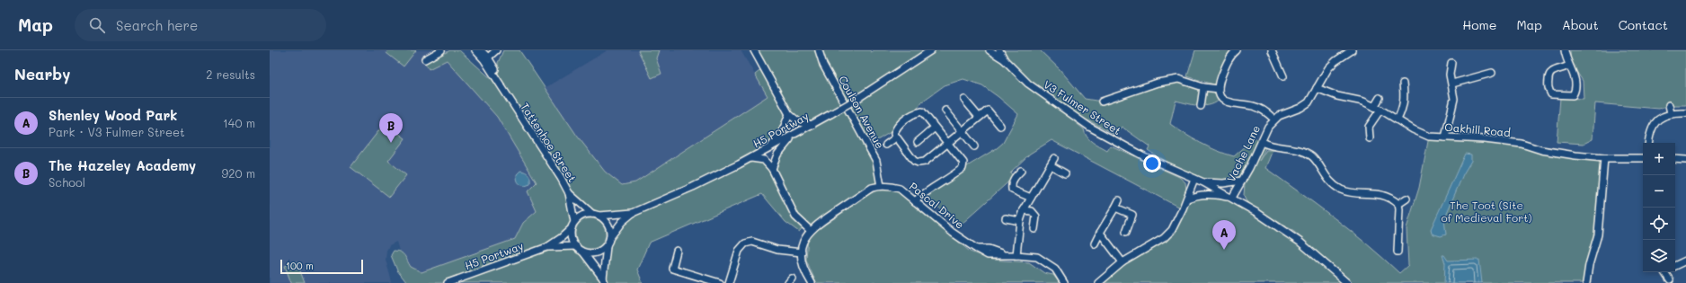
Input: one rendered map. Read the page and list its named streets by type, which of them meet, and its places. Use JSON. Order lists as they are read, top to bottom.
{
  "streets": {
    "street": [
      "V3 Fulmer Street",
      "Coulson Avenue",
      "H5 Portway",
      "Oakhill Road",
      "Tattenhoe Street",
      "Vache Lane",
      "Pascal Drive"
    ]
  },
  "crossings": [
    ["Coulson Avenue", "Pascal Drive"],
    ["H5 Portway", "Tattenhoe Street"],
    ["Oakhill Road", "Vache Lane"]
  ],
  "parks": ["The Toot (Site of Medieval Fort)"],
  "scale_bar": "100 m",
  "page": {
    "header": "Map",
    "search": "Search here",
    "nav": [
      "Home",
      "Map",
      "About",
      "Contact"
    ],
    "heading": ["Nearby", "2 results"],
    "list": [
      {
        "mark": "A",
        "name": "Shenley Wood Park",
        "note": "Park · V3 Fulmer Street",
        "value": "140 m"
      },
      {
        "mark": "B",
        "name": "The Hazeley Academy",
        "note": "School",
        "value": "920 m"
      }
    ],
    "pins": ["B", "A"],
    "map_buttons": ["+", "−"],
    "scale": "100 m"
  }
}
